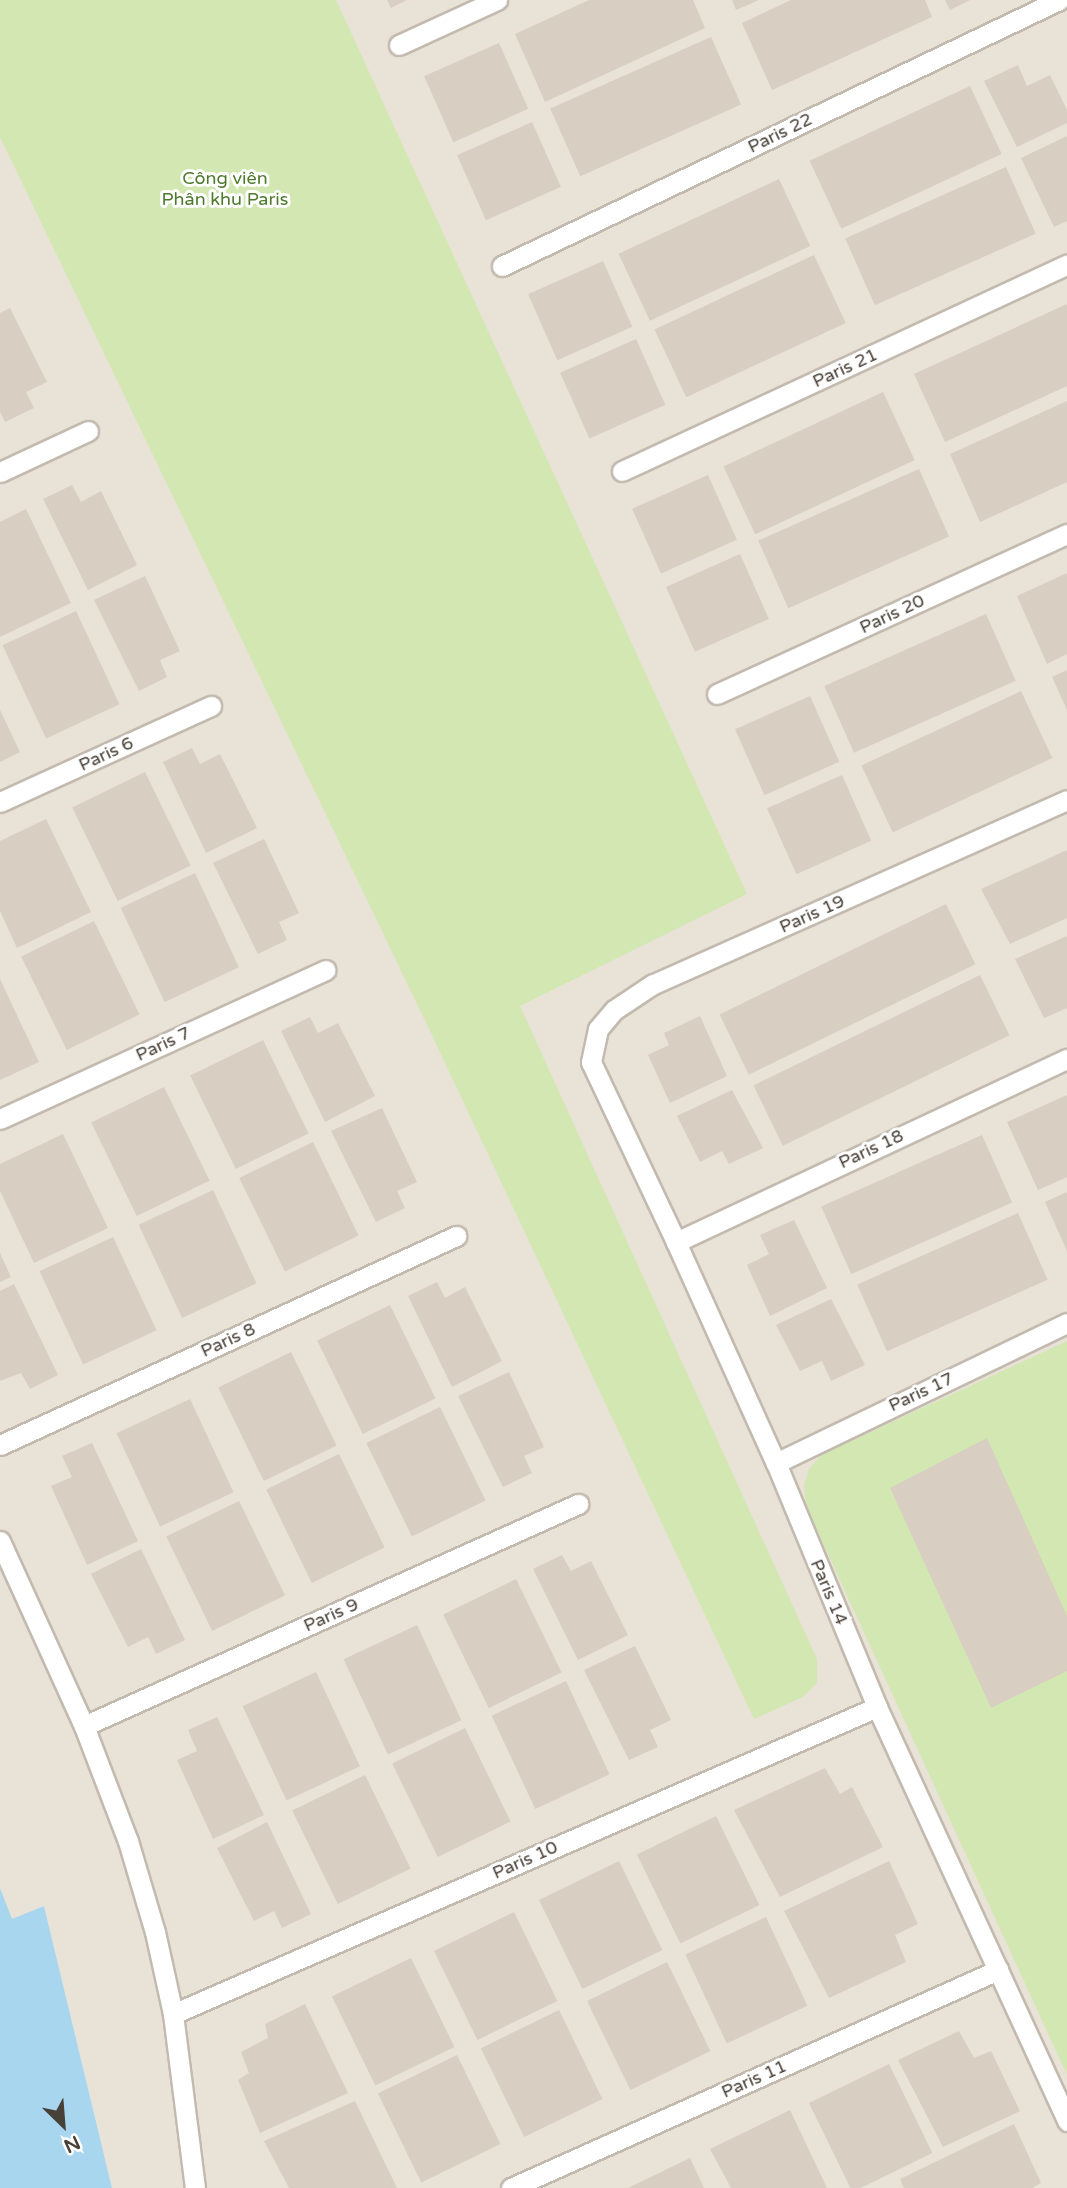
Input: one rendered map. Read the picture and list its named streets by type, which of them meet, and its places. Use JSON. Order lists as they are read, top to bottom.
{
  "streets": {
    "lane": [
      "Paris 22",
      "Paris 21",
      "Paris 20",
      "Paris 6",
      "Paris 19",
      "Paris 7",
      "Paris 18",
      "Paris 8",
      "Paris 17",
      "Paris 14",
      "Paris 9",
      "Paris 10",
      "Paris 11"
    ]
  },
  "crossings": [
    ["Paris 19", "Paris 14"],
    ["Paris 18", "Paris 14"],
    ["Paris 17", "Paris 14"],
    ["Paris 14", "Paris 10"],
    ["Paris 14", "Paris 11"]
  ],
  "parks": ["Công viên Phân khu Paris"],
  "north": "bottom right"
}
